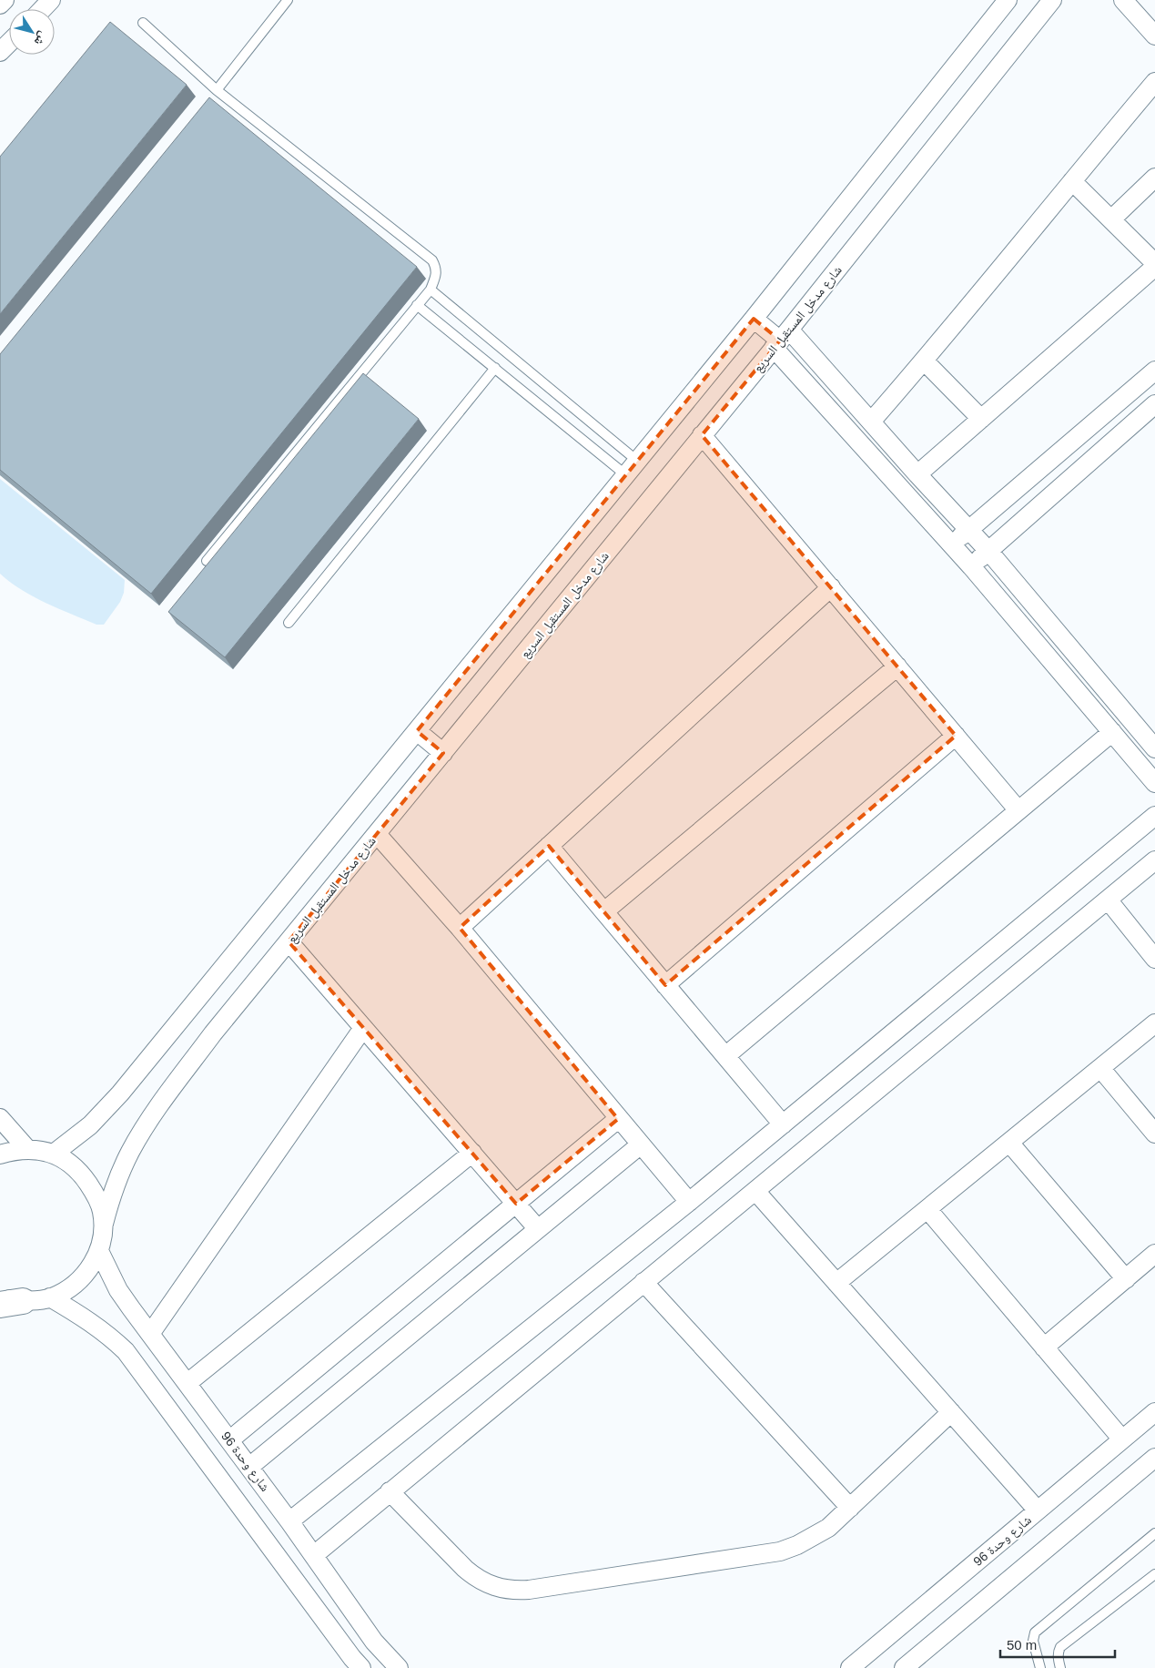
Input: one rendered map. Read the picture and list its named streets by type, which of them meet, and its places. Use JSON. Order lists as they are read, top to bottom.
{
  "streets": {
    "street": ["شارع مدخل المستقبل السريع", "شارع وحدة 96"]
  },
  "crossings": [
    ["شارع مدخل المستقبل السريع", "شارع وحدة 96"]
  ],
  "scale_bar": "50 m",
  "north": "bottom right"
}
